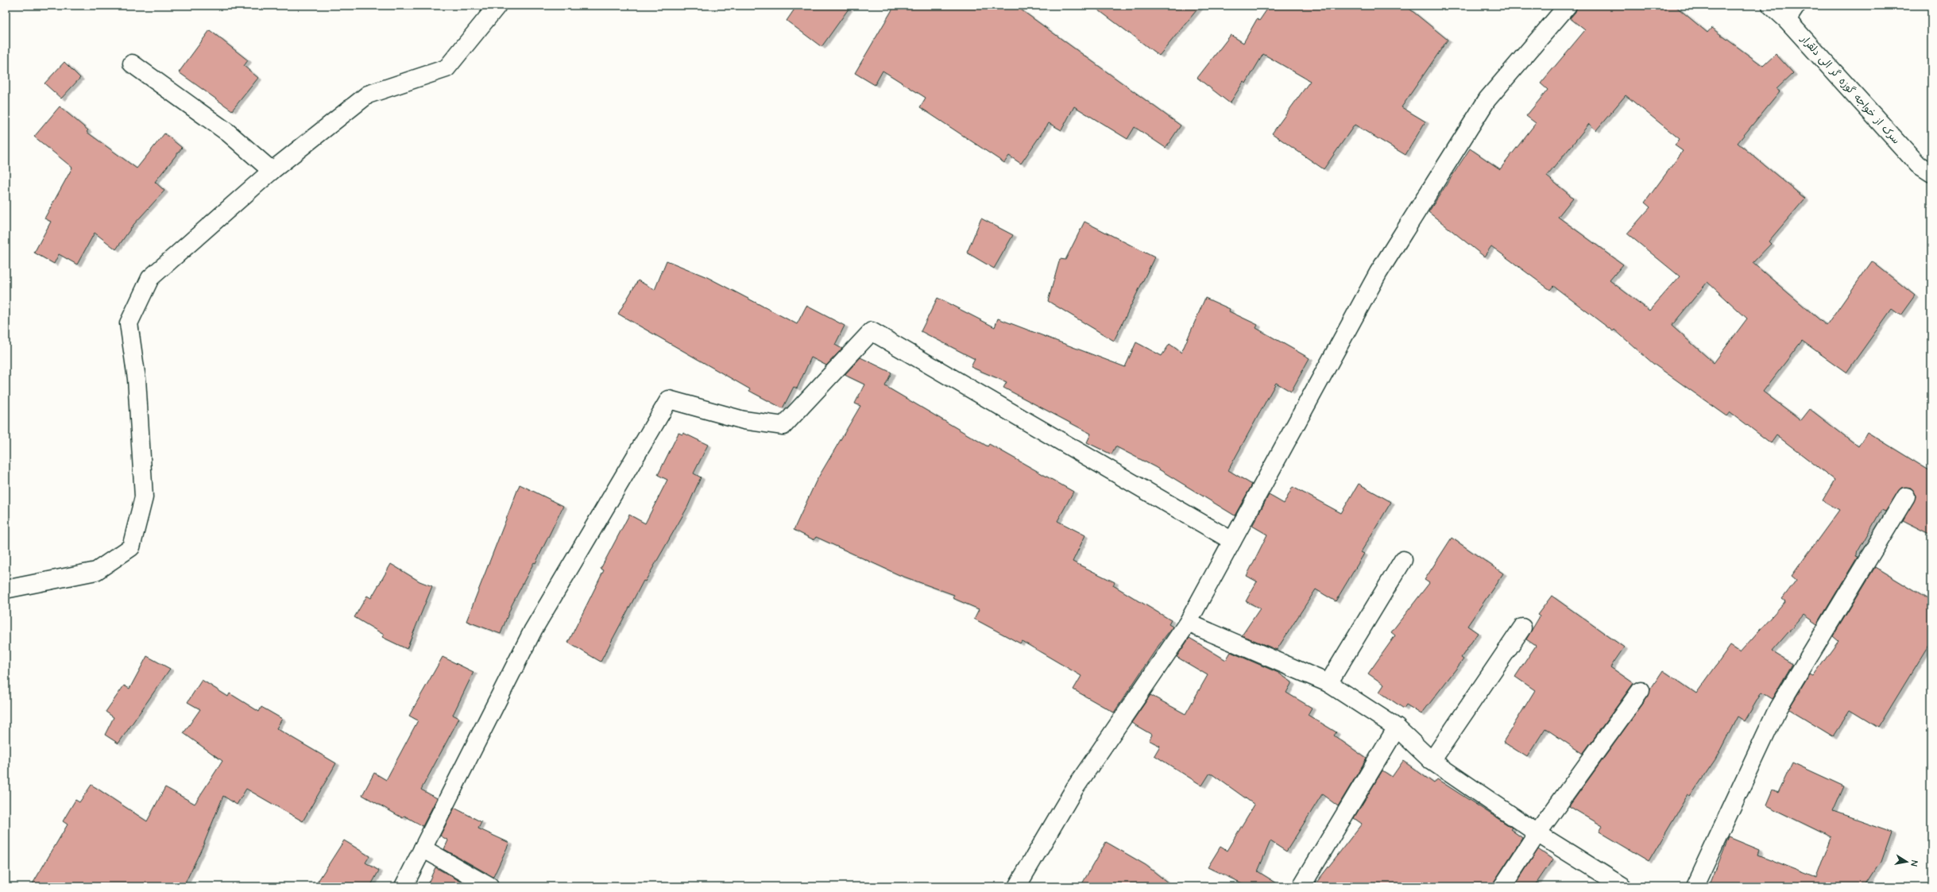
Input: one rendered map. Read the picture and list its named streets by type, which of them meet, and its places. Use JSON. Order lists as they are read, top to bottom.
{
  "streets": {
    "street": ["سرک از خواجه گوزه گر الی دلقرار"]
  },
  "north": "right"
}
